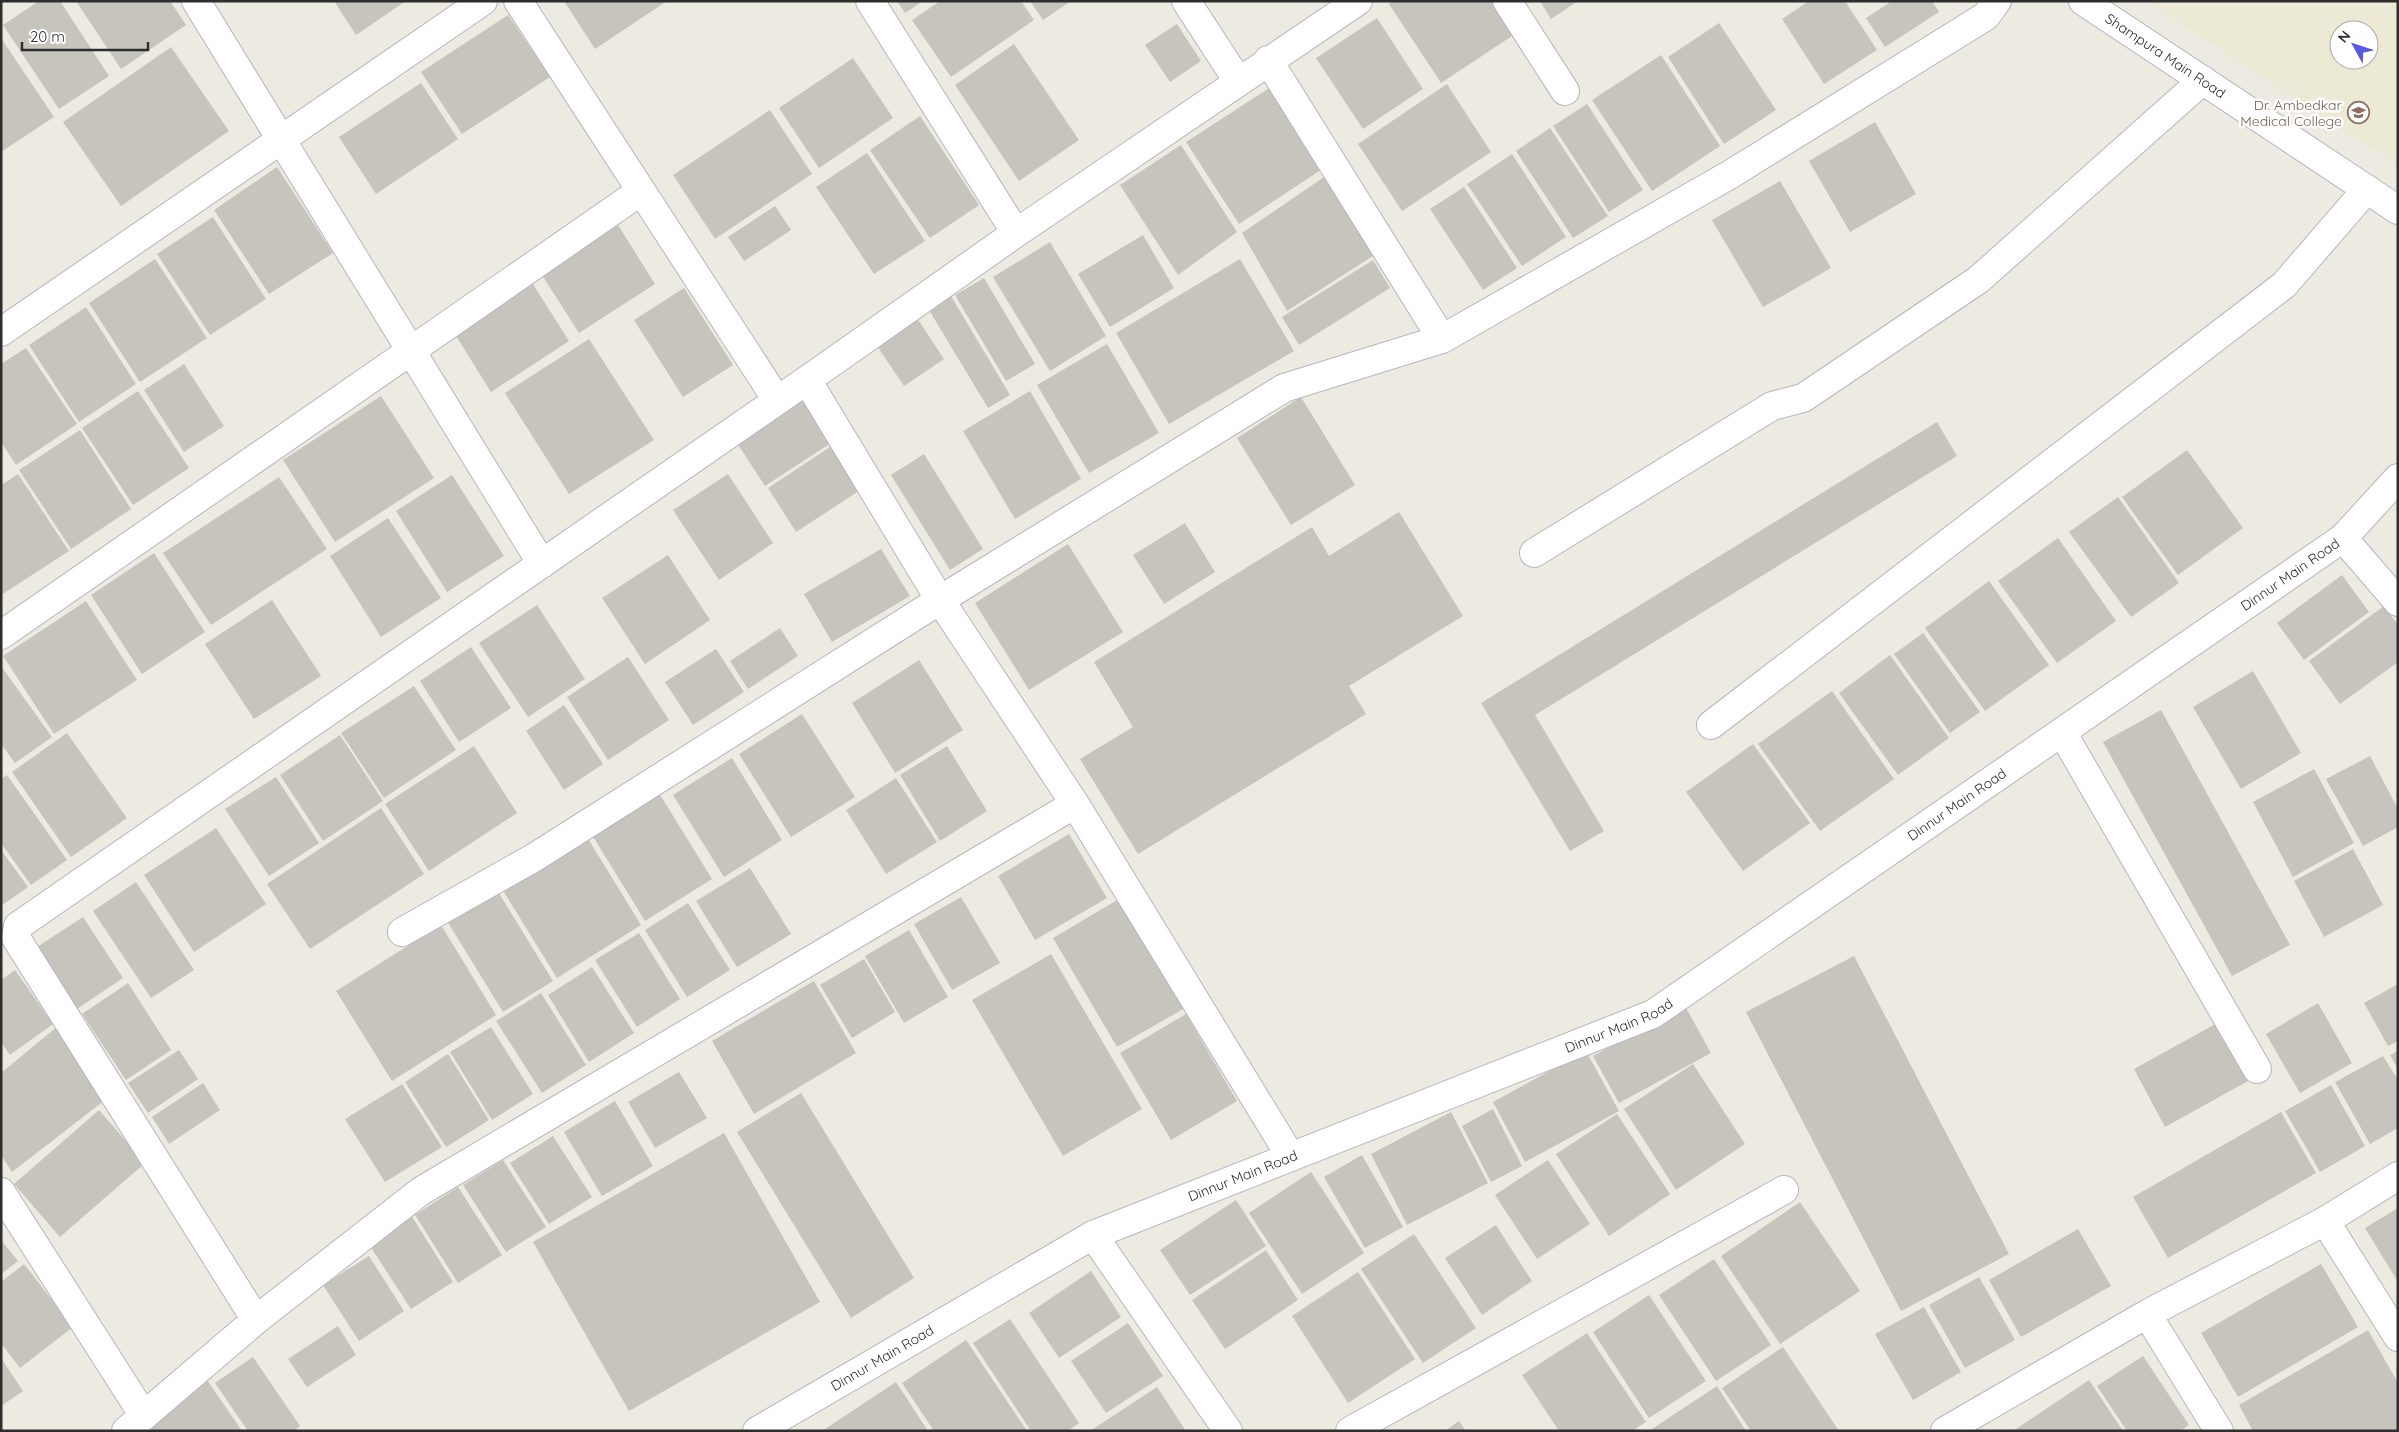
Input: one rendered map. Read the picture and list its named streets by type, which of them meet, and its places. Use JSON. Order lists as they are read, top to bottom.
{
  "streets": {
    "street": ["Shampura Main Road", "Dinnur Main Road"]
  },
  "places": {
    "school or university": ["Dr. Ambedkar Medical College"]
  },
  "scale_bar": "20 m",
  "north": "top left"
}
